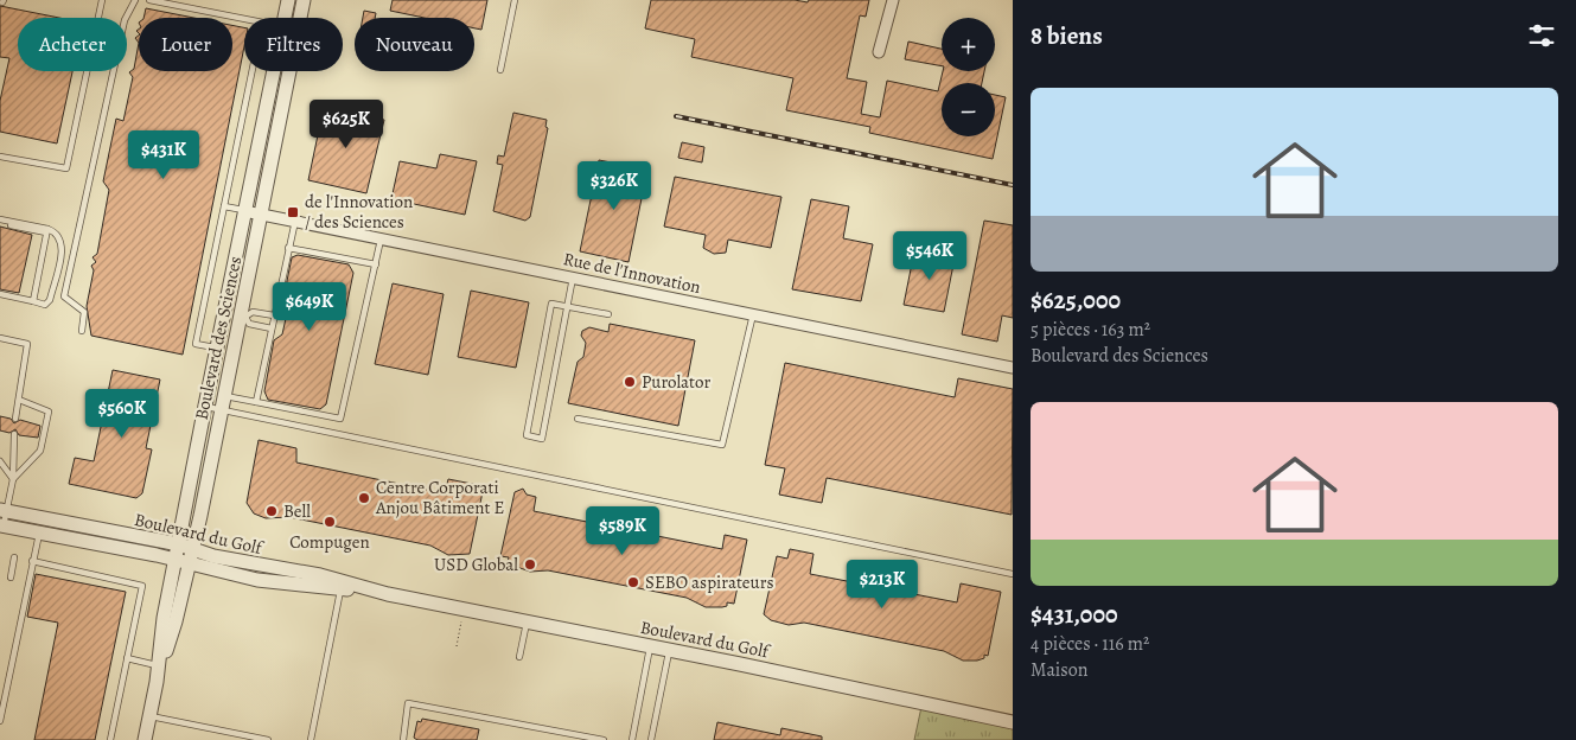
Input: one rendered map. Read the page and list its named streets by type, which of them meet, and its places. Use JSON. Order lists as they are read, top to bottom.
{
  "streets": {
    "street": ["Rue de l'Innovation", "Boulevard des Sciences", "Boulevard du Golf"]
  },
  "crossings": [
    ["Rue de l'Innovation", "Boulevard des Sciences"],
    ["Boulevard des Sciences", "Boulevard du Golf"]
  ],
  "places": {
    "transit": ["de l'Innovation / des Sciences"],
    "other": [
      "Purolator",
      "Centre Corporati Anjou Bâtiment E",
      "Bell",
      "Compugen",
      "USD Global",
      "SEBO aspirateurs"
    ]
  },
  "page": {
    "heading": "8 biens",
    "map_buttons": ["+", "−"],
    "chip": [
      "Acheter",
      "Louer",
      "Filtres",
      "Nouveau"
    ],
    "list": [
      {
        "name": "$625,000",
        "note": "5 pièces · 163 m² · Boulevard des Sciences"
      },
      {
        "name": "$431,000",
        "note": "4 pièces · 116 m² · Maison"
      }
    ],
    "price": [
      "$625K",
      "$431K",
      "$326K",
      "$546K",
      "$649K",
      "$560K",
      "$589K",
      "$213K"
    ]
  }
}
